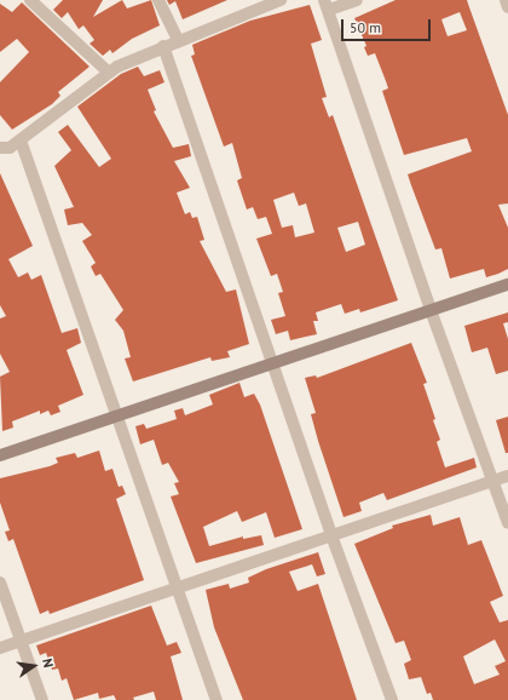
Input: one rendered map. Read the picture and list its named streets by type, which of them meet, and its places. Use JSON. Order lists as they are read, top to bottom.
{
  "scale_bar": "50 m",
  "north": "right"
}
